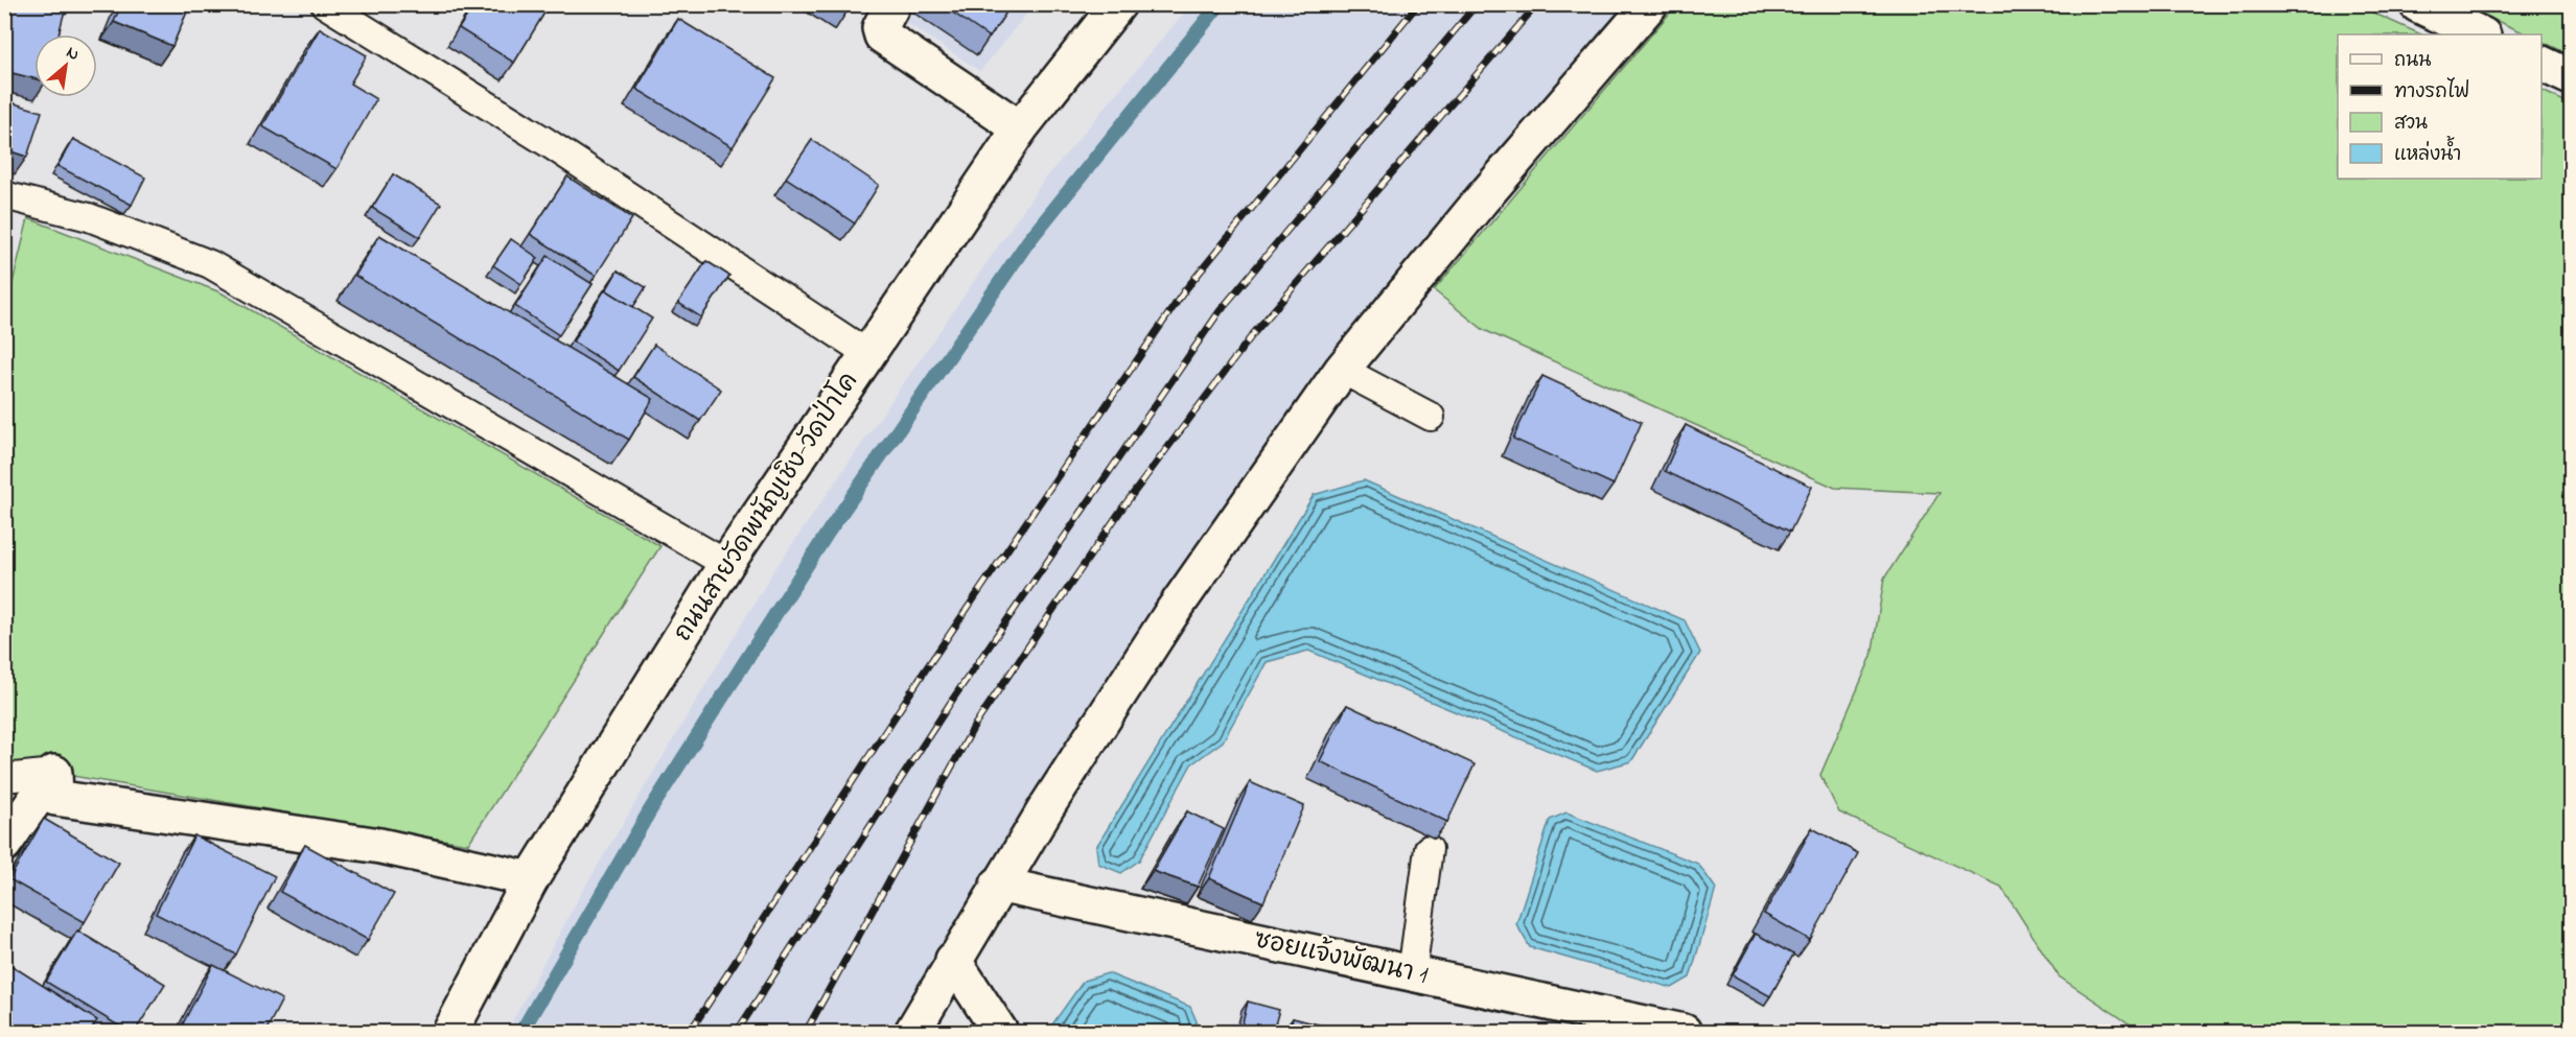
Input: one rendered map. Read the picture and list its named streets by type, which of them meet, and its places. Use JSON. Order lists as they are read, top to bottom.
{
  "streets": {
    "street": ["ถนนสายวัดพนัญเชิง-วัดป่าโค", "ซอยแจ้งพัฒนา 1"]
  },
  "legend": [
    "ถนน",
    "ทางรถไฟ",
    "สวน",
    "แหล่งน้ำ"
  ],
  "north": "top right"
}
